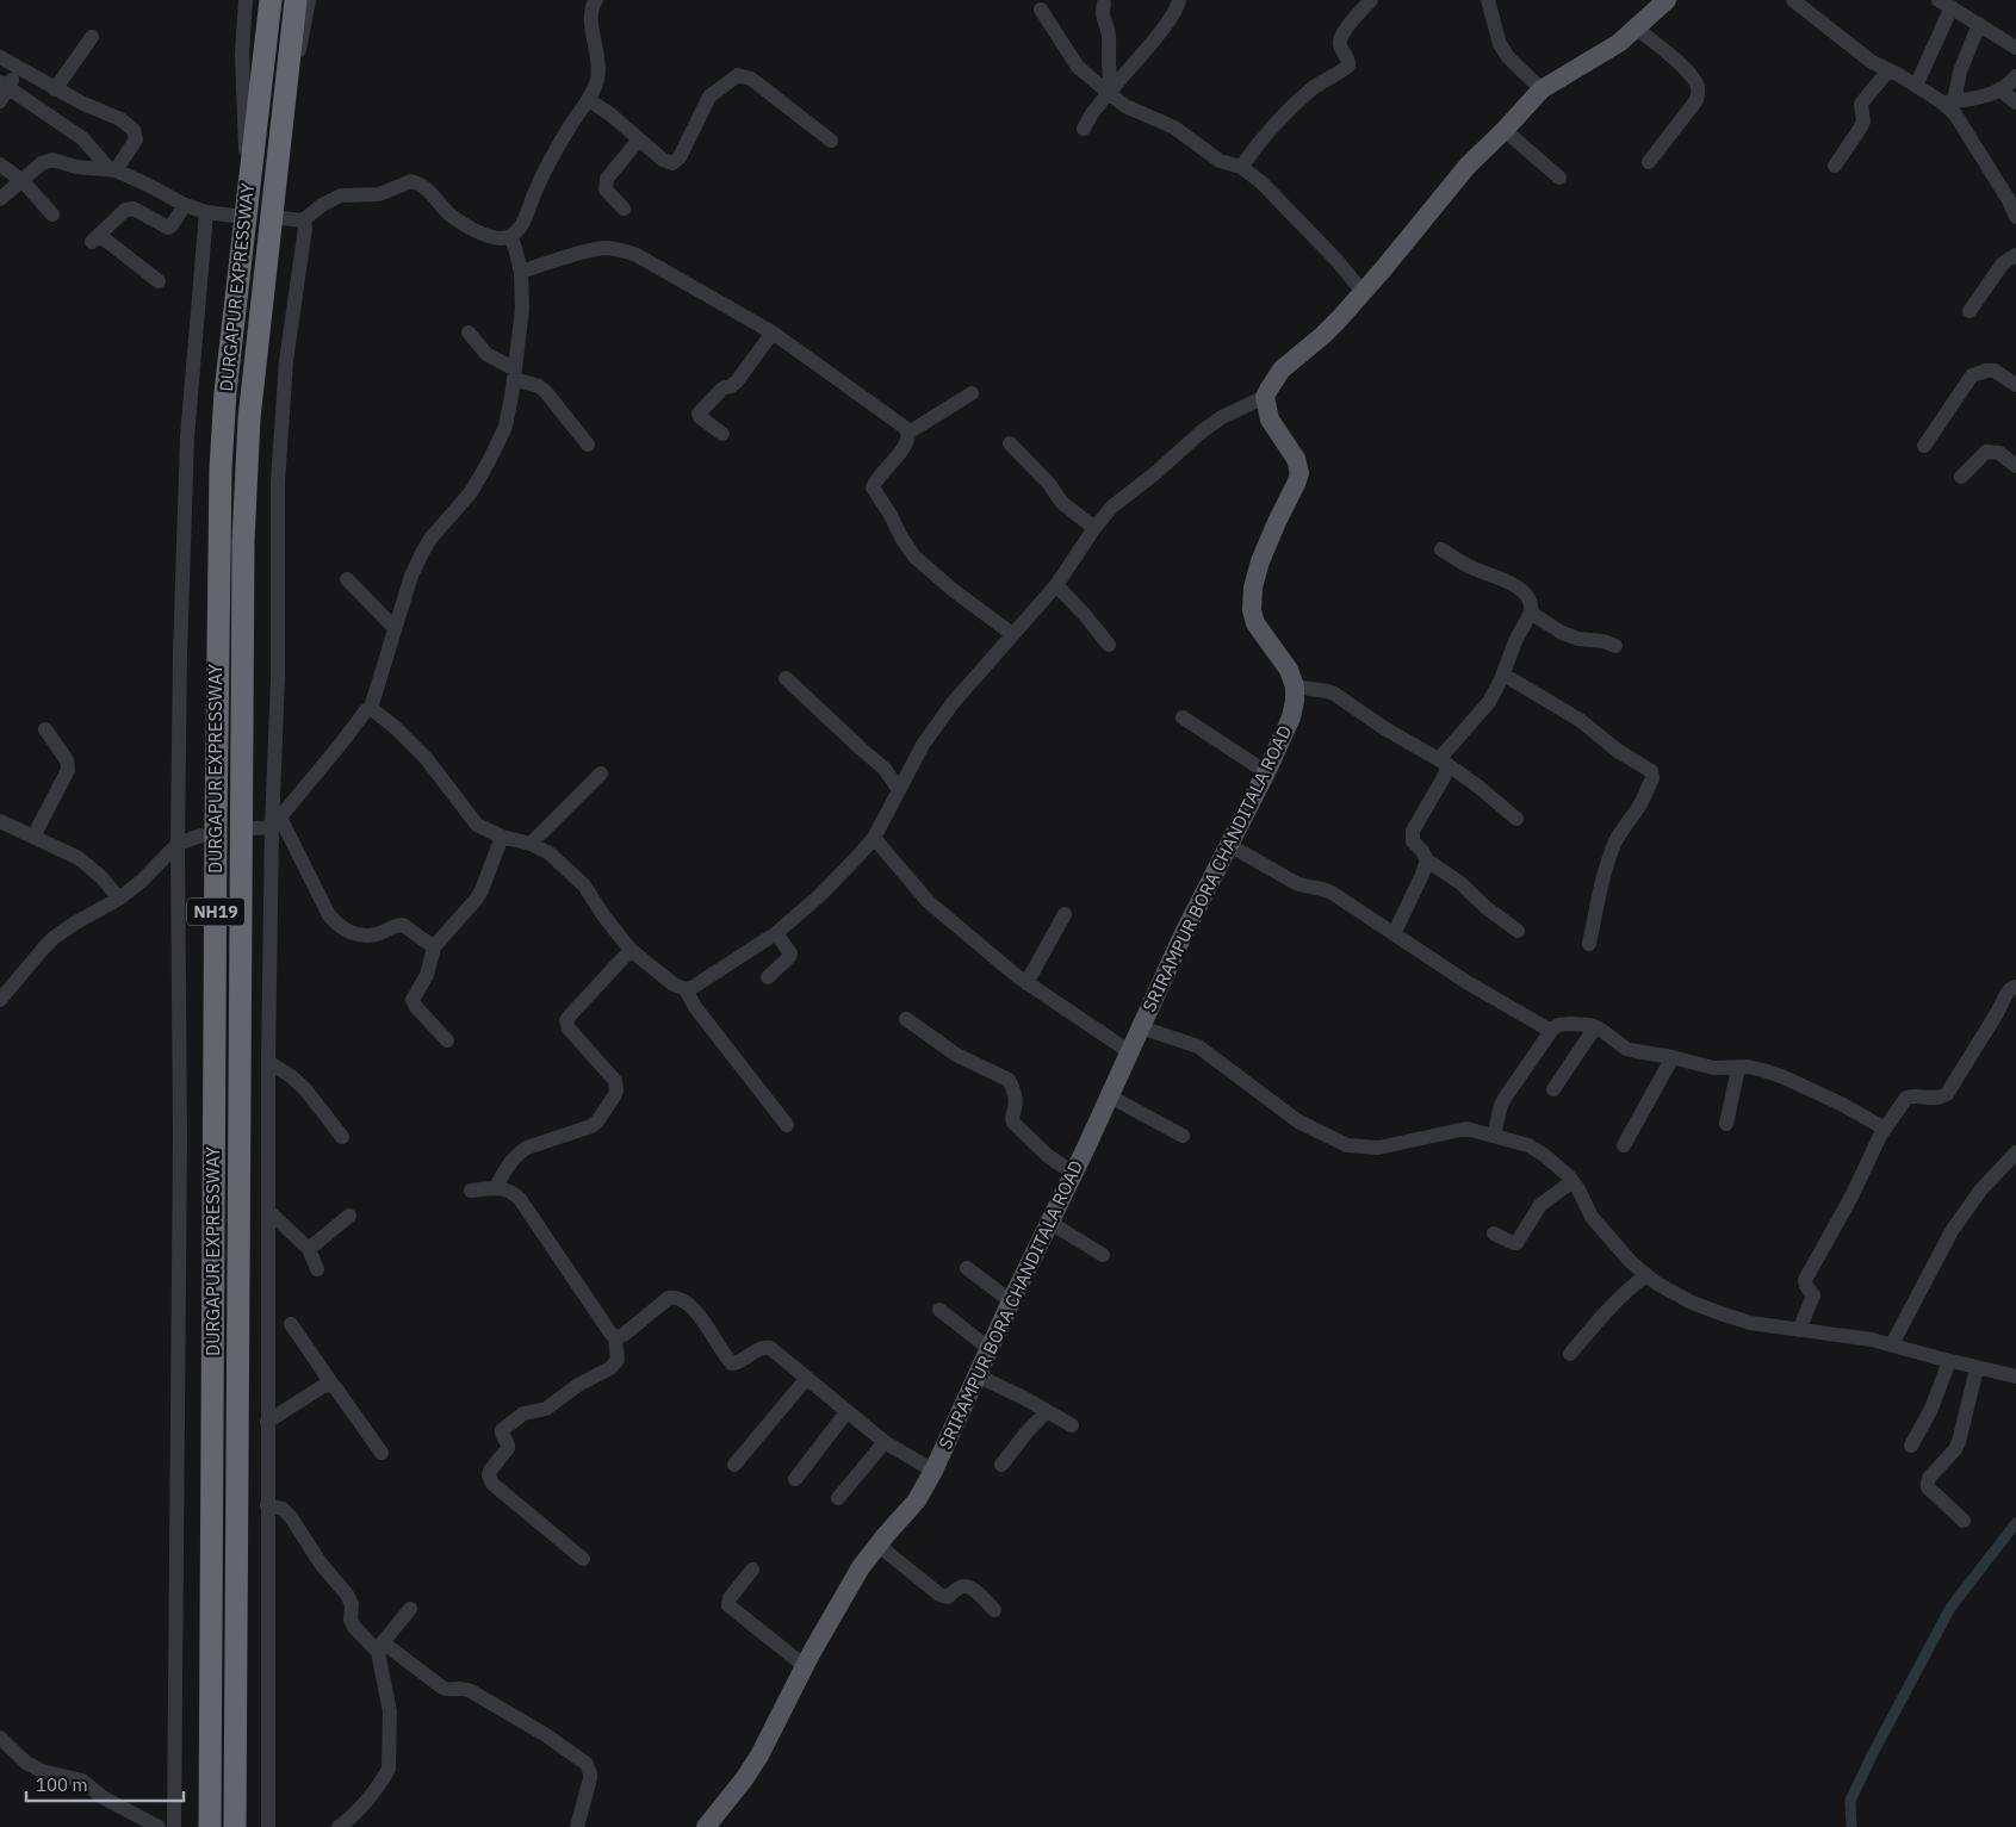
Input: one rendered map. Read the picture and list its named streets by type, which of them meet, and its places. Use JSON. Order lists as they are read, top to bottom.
{
  "streets": {
    "highway": ["DURGAPUR EXPRESSWAY", "NH19"],
    "main road": ["SRIRAMPUR BORA CHANDITALA ROAD"]
  },
  "scale_bar": "100 m"
}
